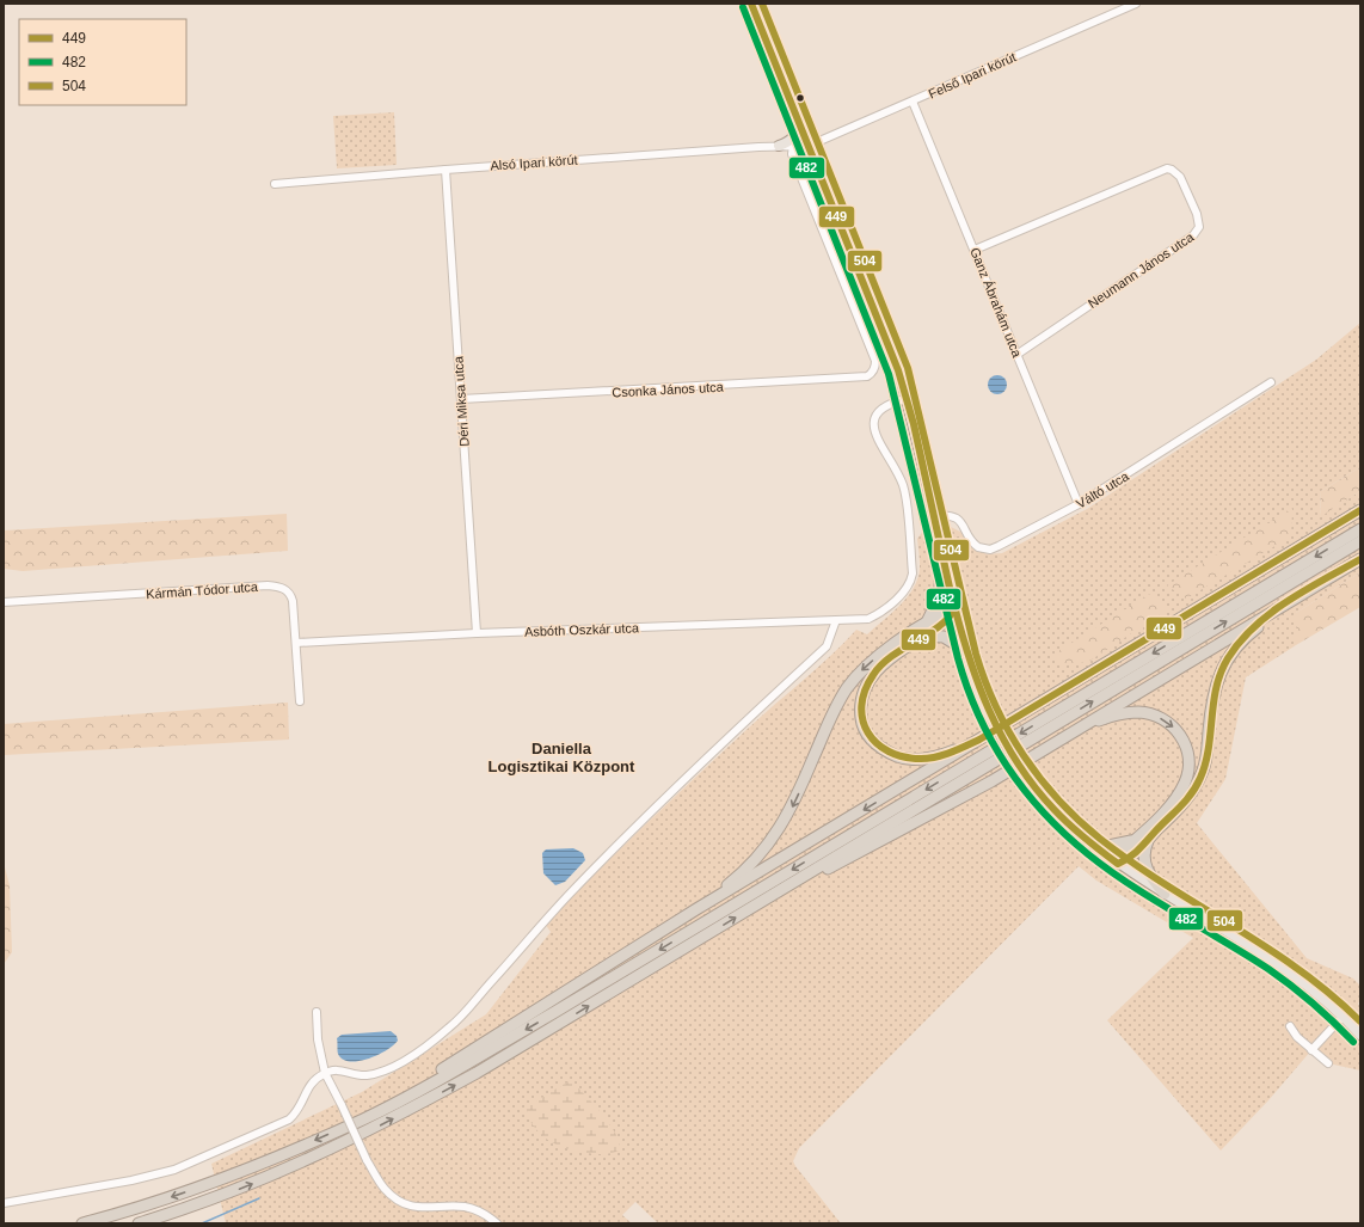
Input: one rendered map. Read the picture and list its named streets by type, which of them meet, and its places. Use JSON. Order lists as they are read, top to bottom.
{
  "streets": {
    "street": [
      "Felső Ipari körút",
      "Alsó Ipari körút",
      "Neumann János utca",
      "Ganz Ábrahám utca",
      "Csonka János utca",
      "Déri Miksa utca",
      "Váltó utca",
      "Kármán Tódor utca",
      "Asbóth Oszkár utca"
    ]
  },
  "crossings": [
    ["Felső Ipari körút", "Alsó Ipari körút"],
    ["Felső Ipari körút", "Ganz Ábrahám utca"],
    ["Alsó Ipari körút", "Csonka János utca"],
    ["Alsó Ipari körút", "Déri Miksa utca"],
    ["Neumann János utca", "Ganz Ábrahám utca"],
    ["Ganz Ábrahám utca", "Váltó utca"],
    ["Csonka János utca", "Déri Miksa utca"],
    ["Déri Miksa utca", "Asbóth Oszkár utca"],
    ["Kármán Tódor utca", "Asbóth Oszkár utca"]
  ],
  "districts": ["Daniella Logisztikai Központ"],
  "lines": ["transit line 449", "transit line 504", "transit line 482"],
  "legend": ["449", "482", "504"]
}
